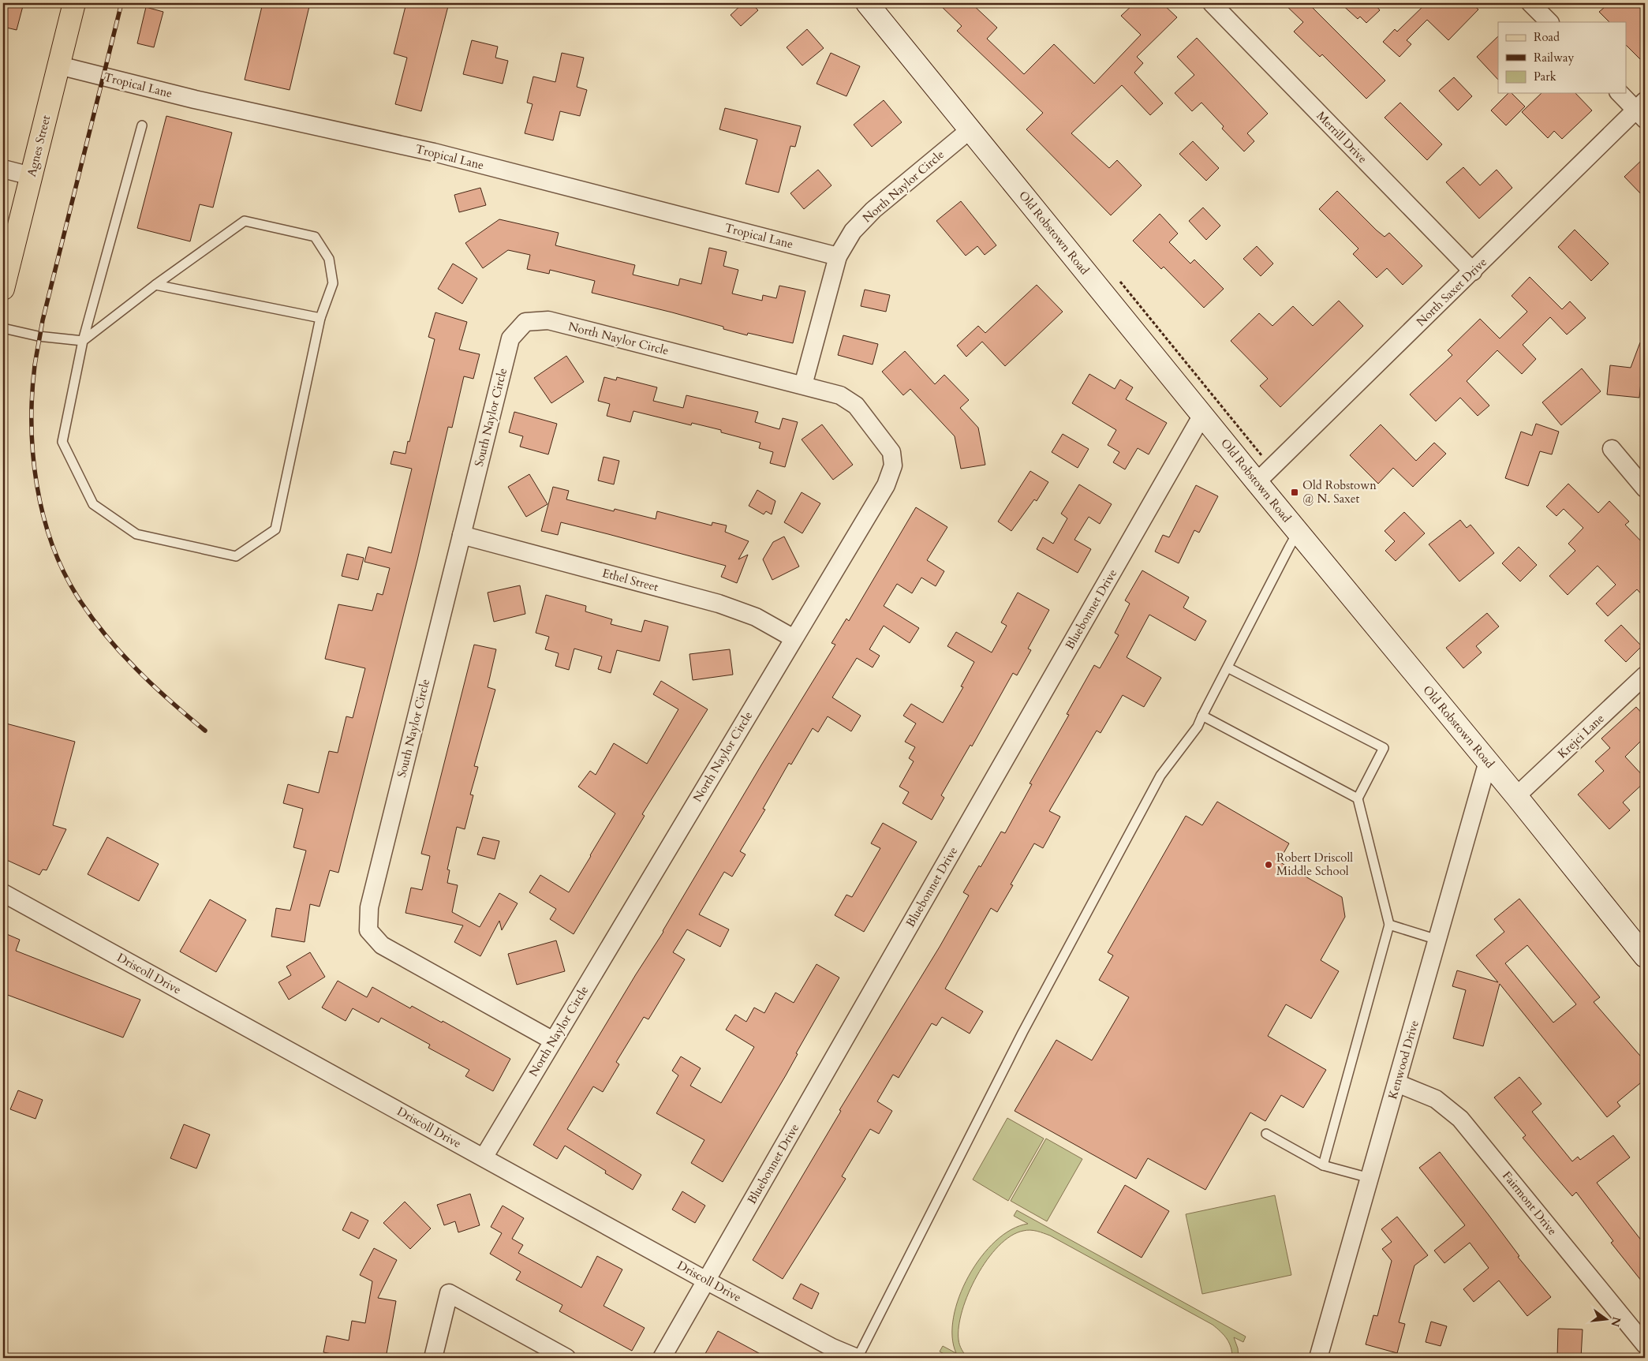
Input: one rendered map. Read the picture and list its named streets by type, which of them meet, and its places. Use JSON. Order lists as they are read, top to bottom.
{
  "streets": {
    "main road": ["Agnes Street"],
    "street": [
      "Tropical Lane",
      "Merrill Drive",
      "North Naylor Circle",
      "Old Robstown Road",
      "North Saxet Drive",
      "South Naylor Circle",
      "Ethel Street",
      "Bluebonnet Drive",
      "Krejci Lane",
      "Driscoll Drive",
      "Kenwood Drive",
      "Fairmont Drive"
    ]
  },
  "crossings": [
    ["Tropical Lane", "Agnes Street"],
    ["Tropical Lane", "North Naylor Circle"],
    ["Merrill Drive", "North Saxet Drive"],
    ["North Naylor Circle", "Old Robstown Road"],
    ["North Naylor Circle", "South Naylor Circle"],
    ["North Naylor Circle", "Ethel Street"],
    ["North Naylor Circle", "Driscoll Drive"],
    ["Old Robstown Road", "North Saxet Drive"],
    ["Old Robstown Road", "Bluebonnet Drive"],
    ["Old Robstown Road", "Krejci Lane"],
    ["Old Robstown Road", "Kenwood Drive"],
    ["South Naylor Circle", "Ethel Street"],
    ["Bluebonnet Drive", "Driscoll Drive"],
    ["Kenwood Drive", "Fairmont Drive"]
  ],
  "places": {
    "transit": ["Old Robstown @ N. Saxet"],
    "other": ["Robert Driscoll Middle School"]
  },
  "legend": ["Road", "Railway", "Park"],
  "north": "right"
}
